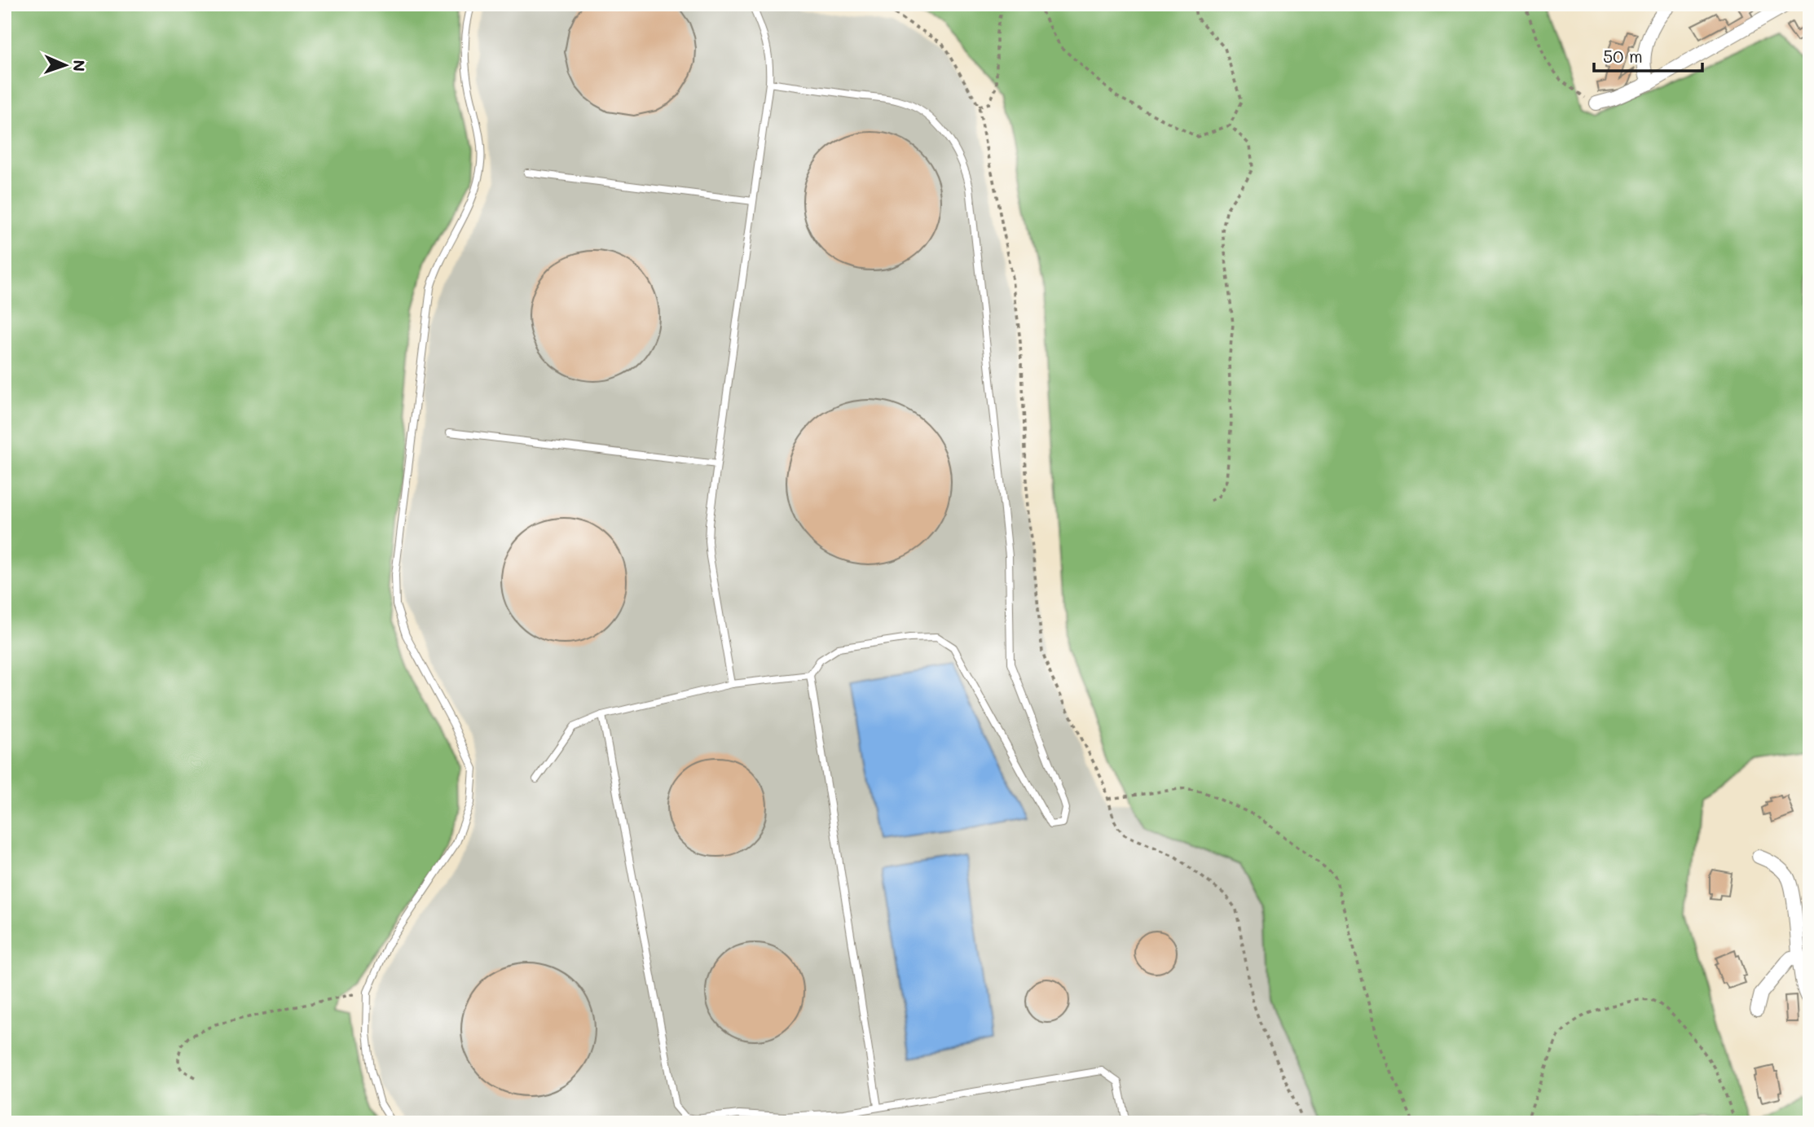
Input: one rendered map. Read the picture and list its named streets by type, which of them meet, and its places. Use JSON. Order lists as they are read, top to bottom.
{
  "scale_bar": "50 m",
  "north": "right"
}
